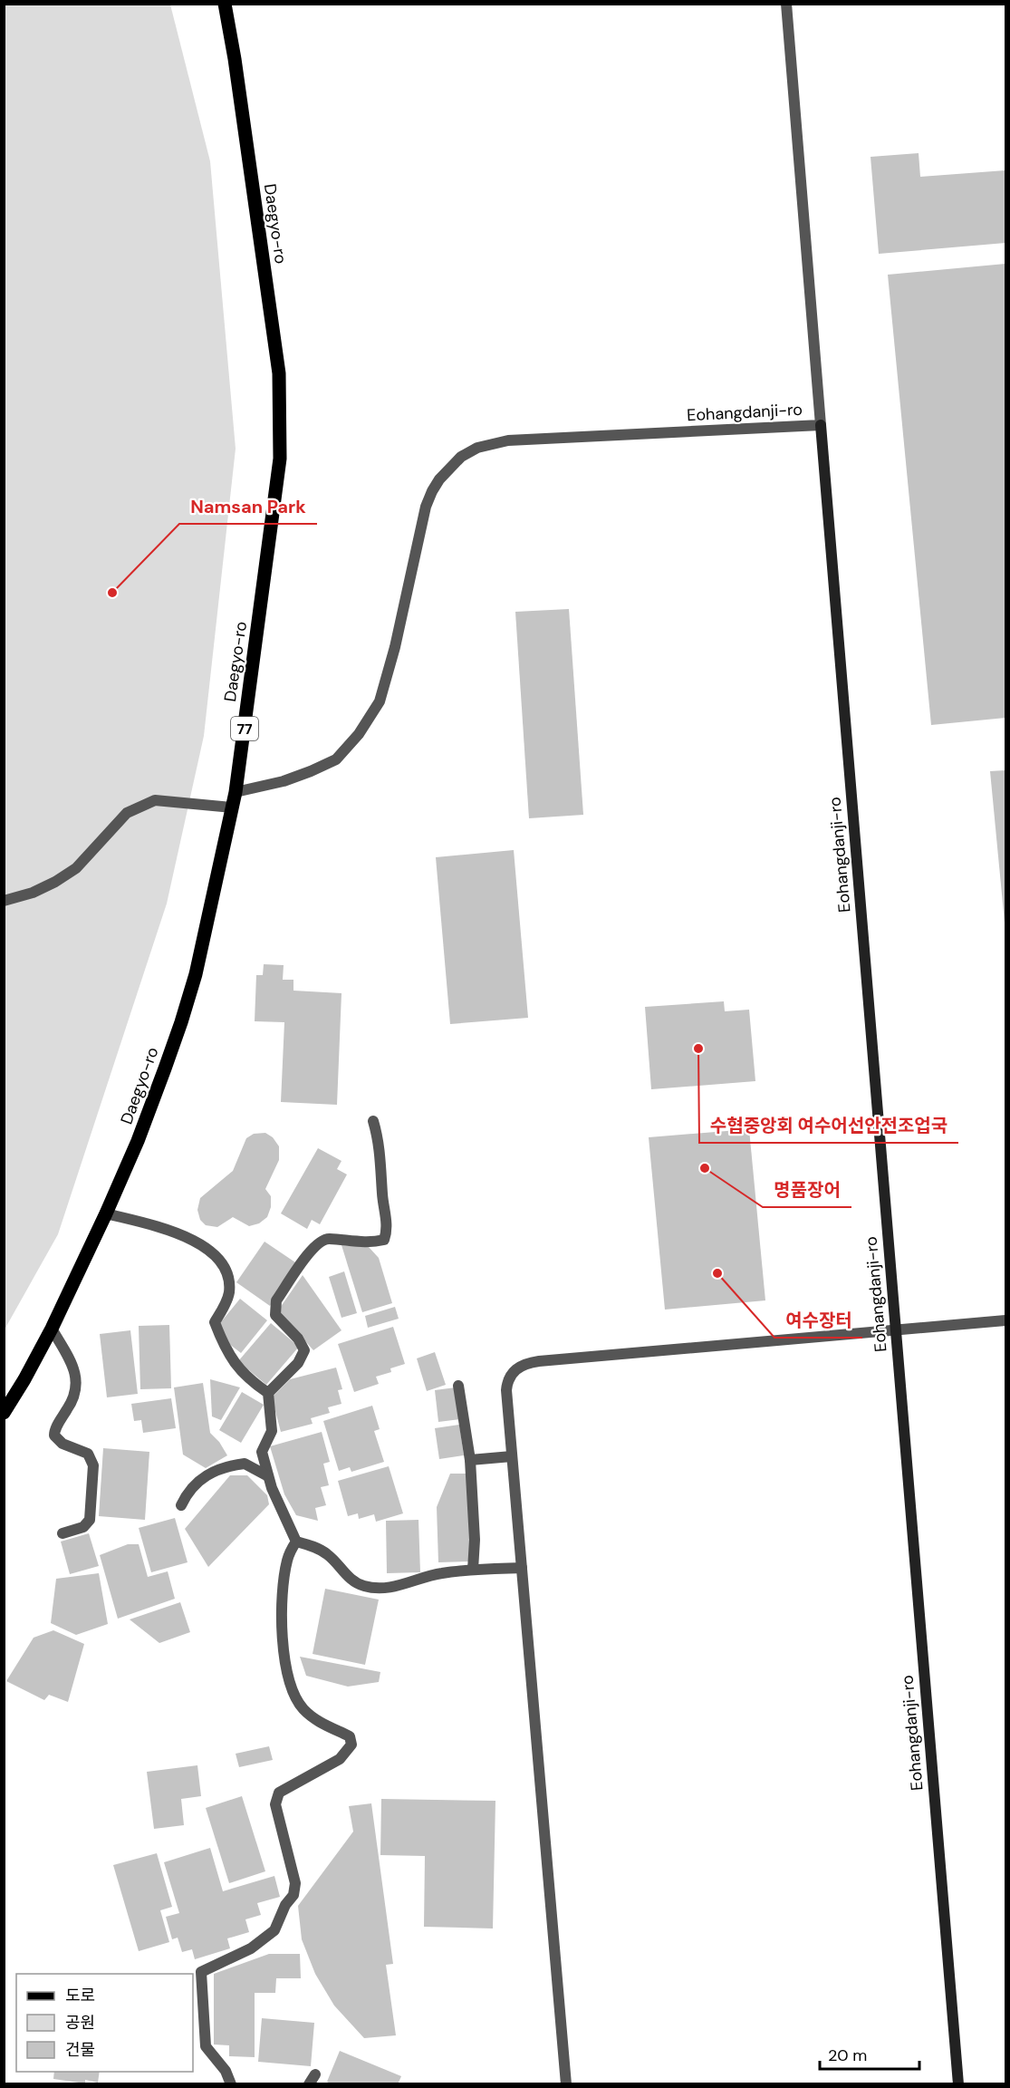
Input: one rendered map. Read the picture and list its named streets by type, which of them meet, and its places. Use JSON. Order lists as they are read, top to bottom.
{
  "streets": {
    "main road": ["Daegyo-ro", "77"],
    "street": ["Eohangdanji-ro"]
  },
  "crossings": [
    ["Daegyo-ro", "Eohangdanji-ro"]
  ],
  "places": [
    "Namsan Park",
    "수협중앙회 여수어선안전조업국",
    "명품장어",
    "여수장터"
  ],
  "legend": ["도로", "공원", "건물"],
  "scale_bar": "20 m"
}
